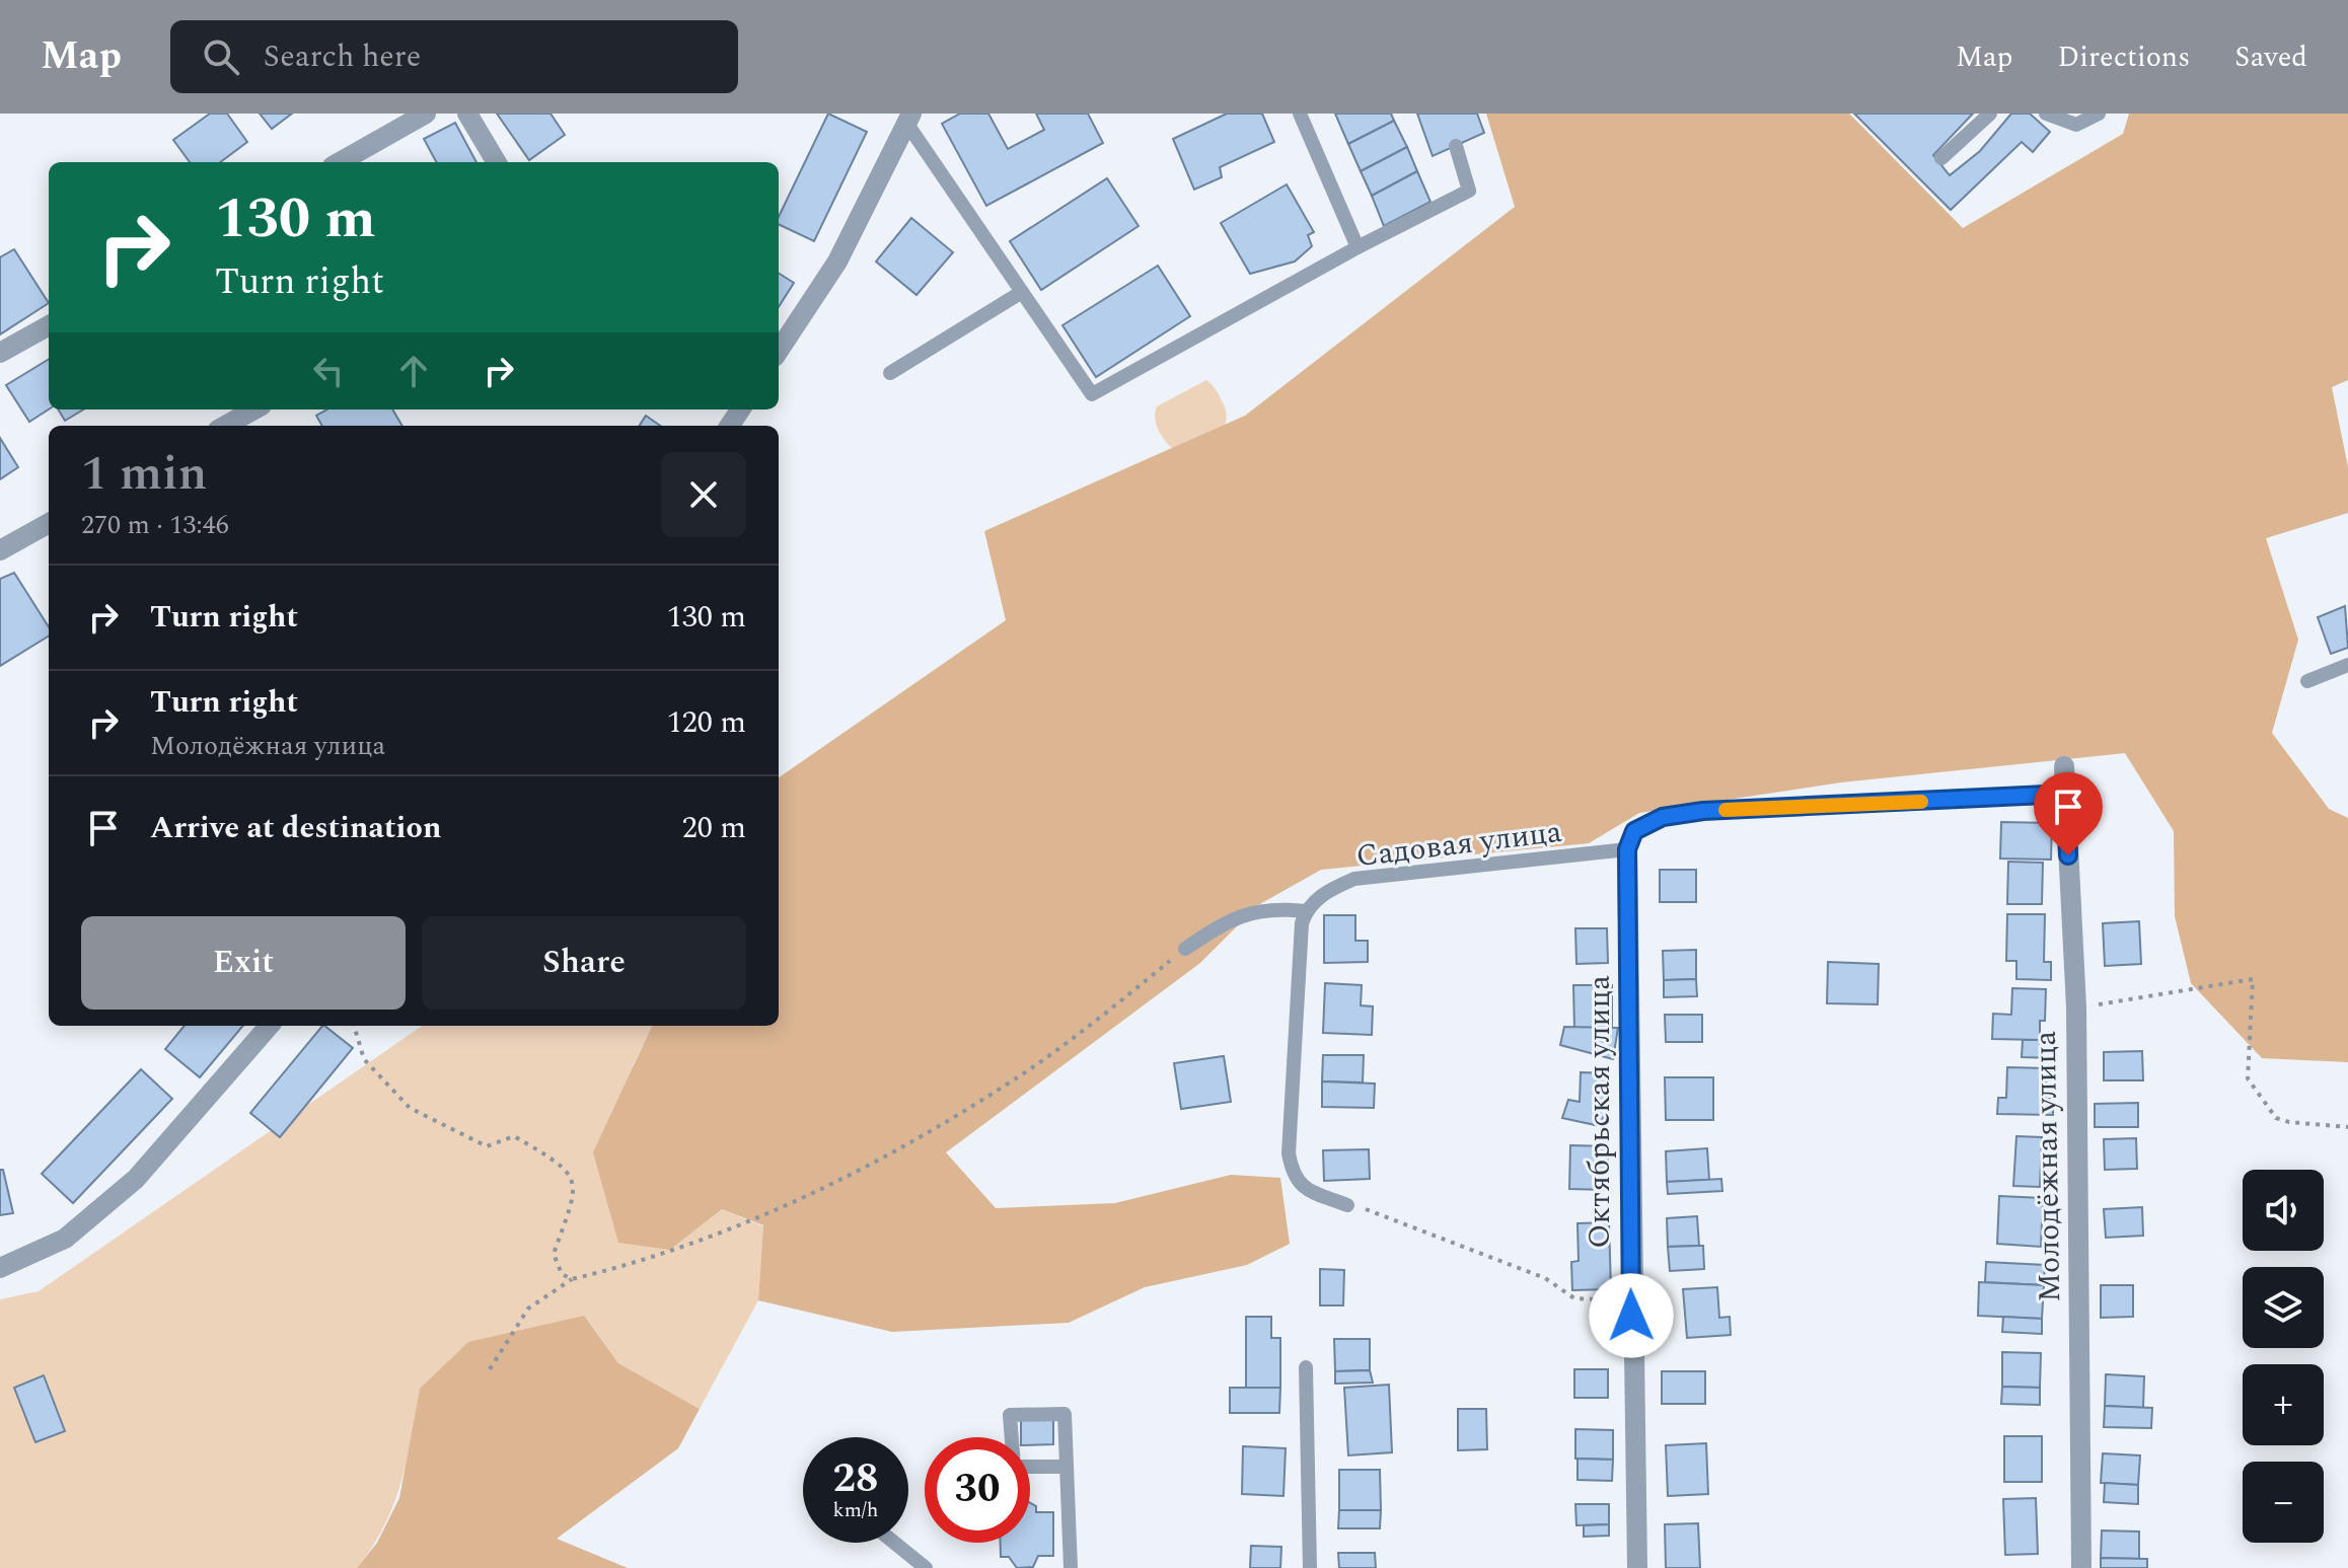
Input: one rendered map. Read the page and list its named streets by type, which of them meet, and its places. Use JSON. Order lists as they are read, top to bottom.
{
  "streets": {
    "street": ["Октябрьская улица", "Молодёжная улица"],
    "lane": ["Садовая улица"]
  },
  "crossings": [
    ["Садовая улица", "Октябрьская улица"]
  ],
  "page": {
    "header": "Map",
    "search": "Search here",
    "nav": ["Map", "Directions", "Saved"],
    "turn": ["130 m", "Turn right"],
    "heading": ["1 min", "270 m · 13:46"],
    "list": [
      {
        "name": "Turn right",
        "value": "130 m"
      },
      {
        "name": "Turn right",
        "note": "Молодёжная улица",
        "value": "120 m"
      },
      {
        "name": "Arrive at destination",
        "value": "20 m"
      }
    ],
    "buttons": ["Exit", "Share"],
    "map_buttons": ["+", "−"],
    "speed": "28 km/h",
    "limit": "30"
  }
}
